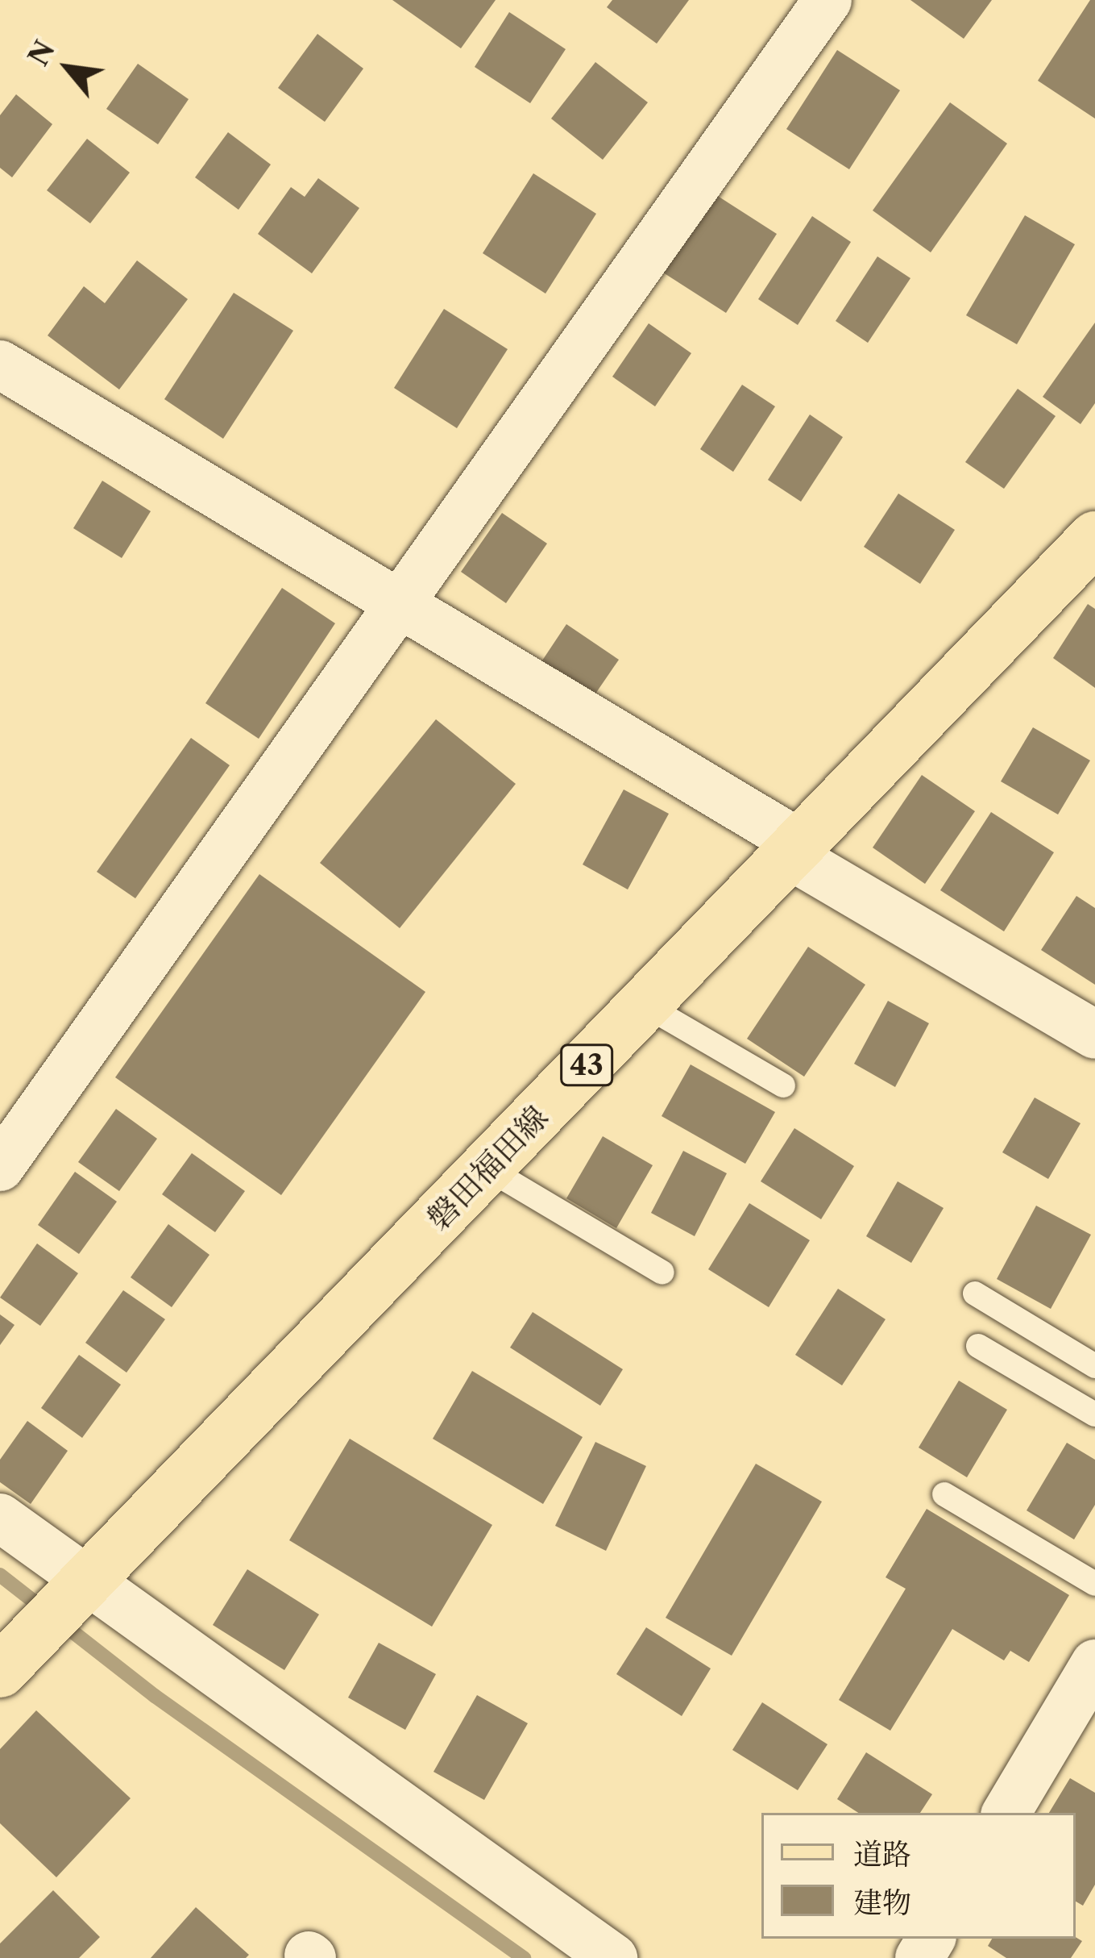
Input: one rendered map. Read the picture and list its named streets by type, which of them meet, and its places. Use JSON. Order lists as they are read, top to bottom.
{
  "streets": {
    "main road": ["43", "磐田福田線"]
  },
  "legend": ["道路", "建物"],
  "north": "top left"
}
